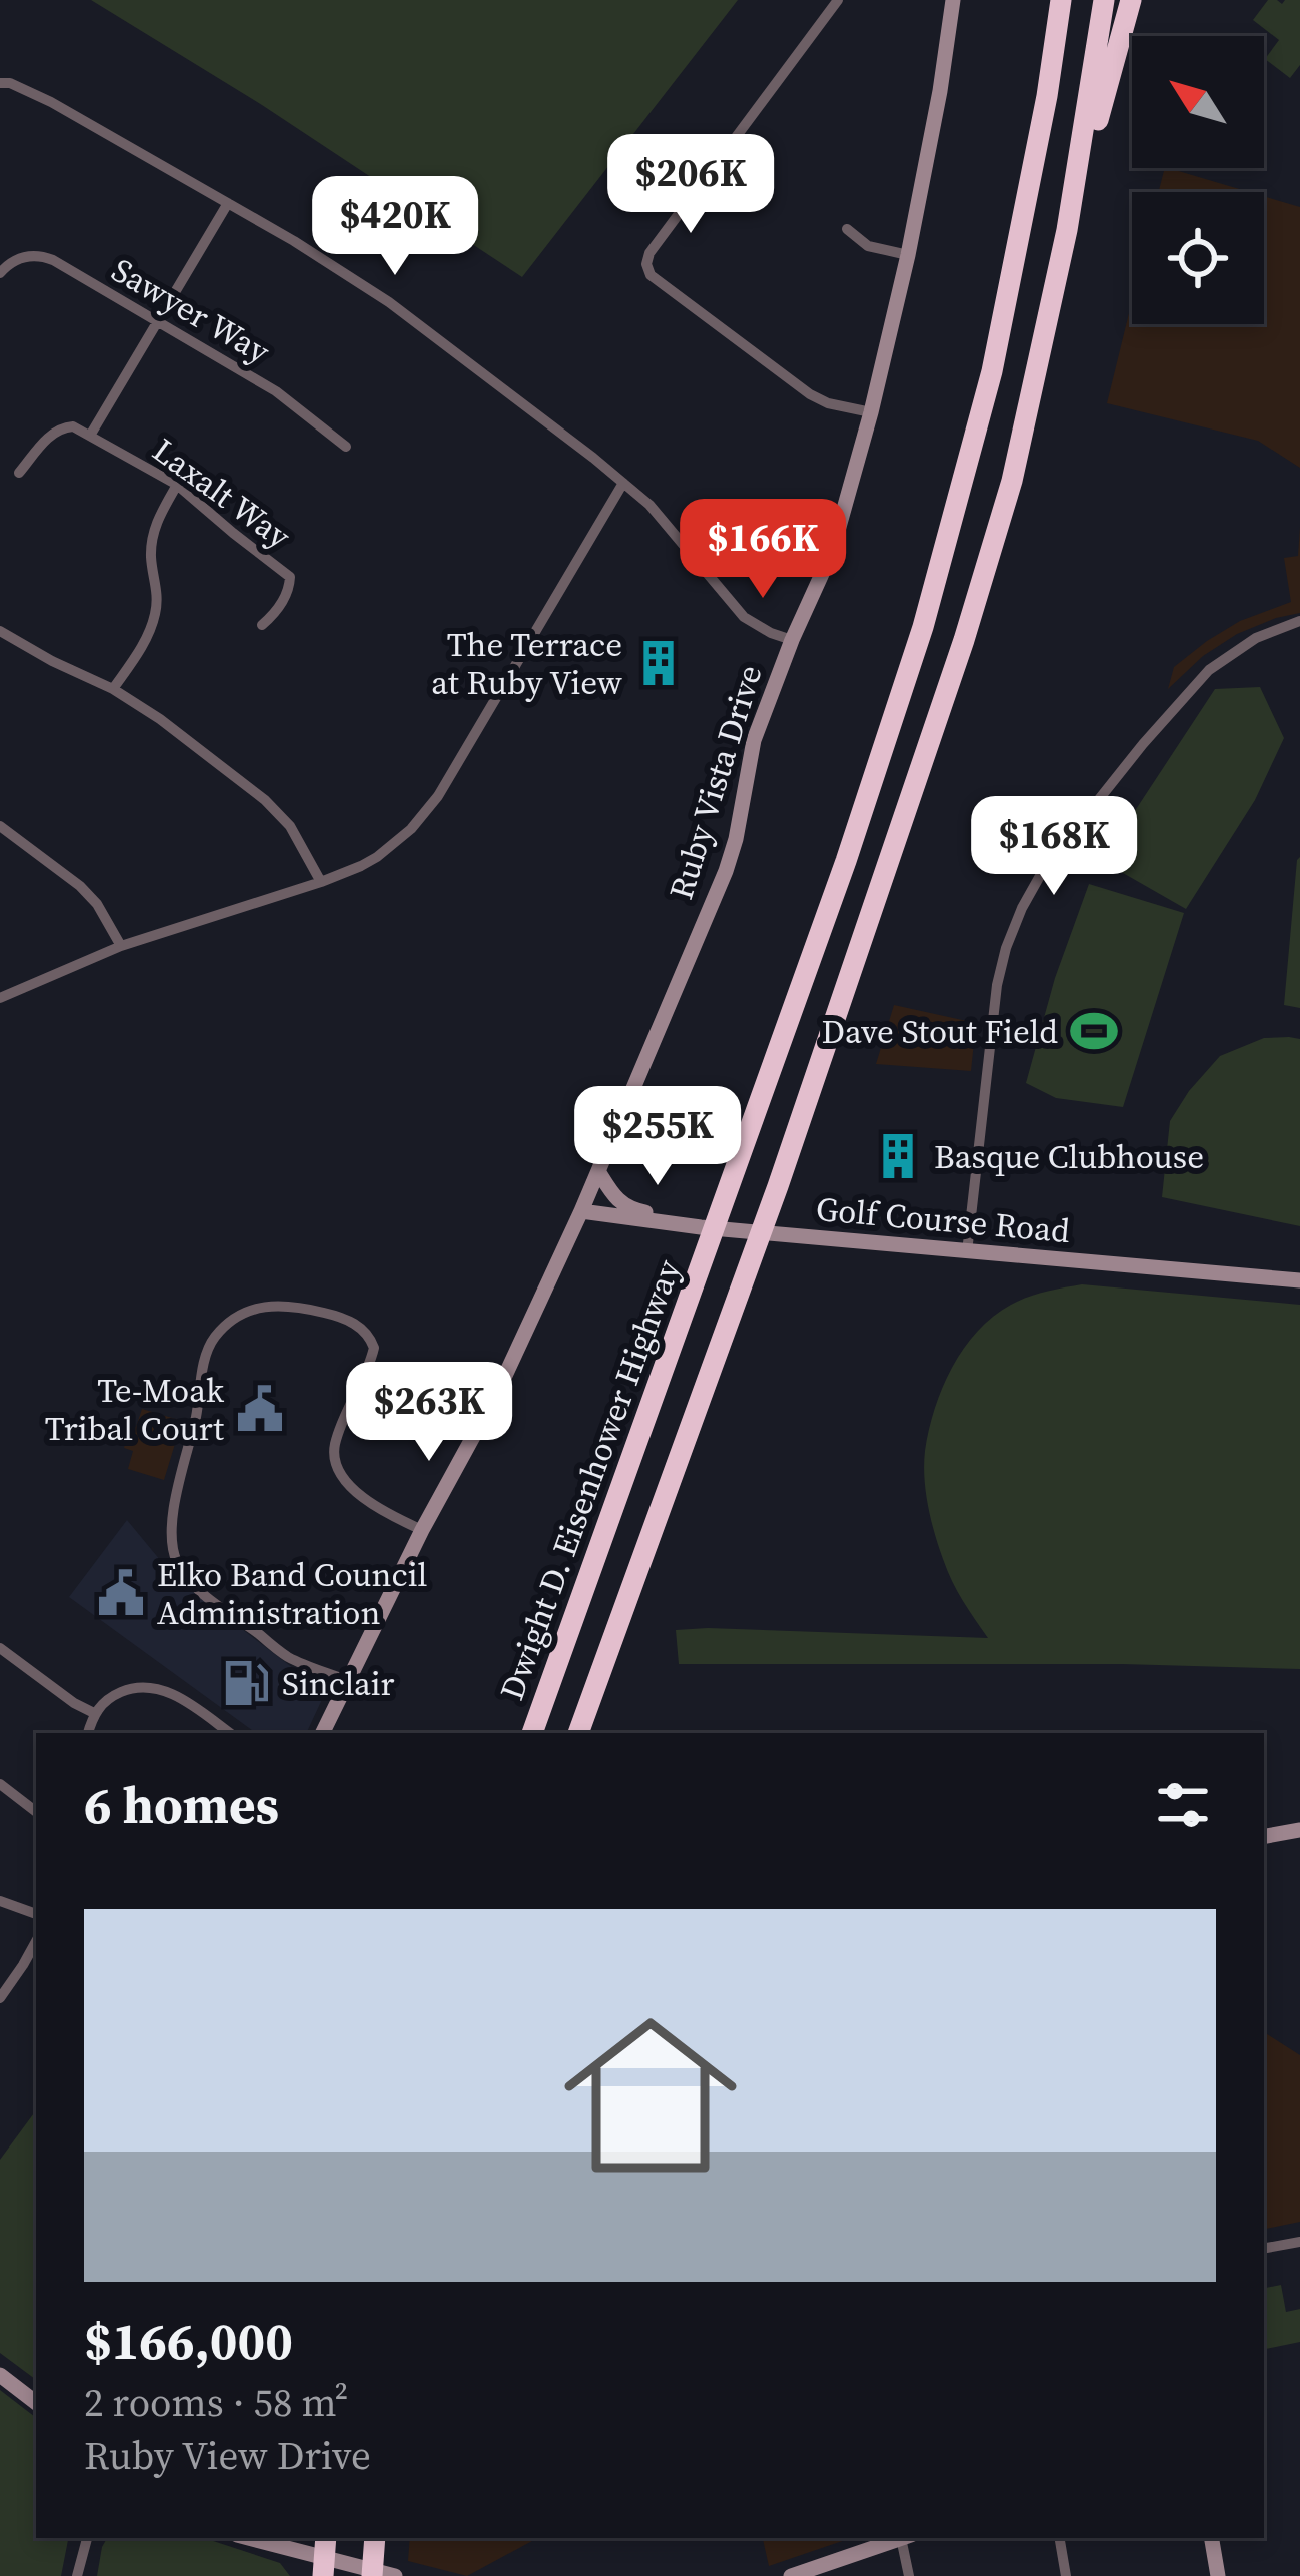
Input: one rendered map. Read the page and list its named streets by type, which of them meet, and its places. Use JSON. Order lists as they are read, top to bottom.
{
  "streets": {
    "highway": ["Dwight D. Eisenhower Highway"],
    "street": [
      "Sawyer Way",
      "Laxalt Way",
      "Ruby Vista Drive",
      "Golf Course Road"
    ]
  },
  "crossings": [
    ["Ruby Vista Drive", "Golf Course Road"]
  ],
  "places": {
    "building": ["The Terrace at Ruby View", "Basque Clubhouse"],
    "sports": ["Dave Stout Field"],
    "public building": ["Te-Moak Tribal Court", "Elko Band Council Administration"],
    "fuel station": ["Sinclair"]
  },
  "north": "top left",
  "page": {
    "price": [
      "$206K",
      "$420K",
      "$166K",
      "$168K",
      "$255K",
      "$263K"
    ],
    "heading": "6 homes",
    "list": [
      {
        "name": "$166,000",
        "note": "2 rooms · 58 m² · Ruby View Drive"
      }
    ]
  }
}
